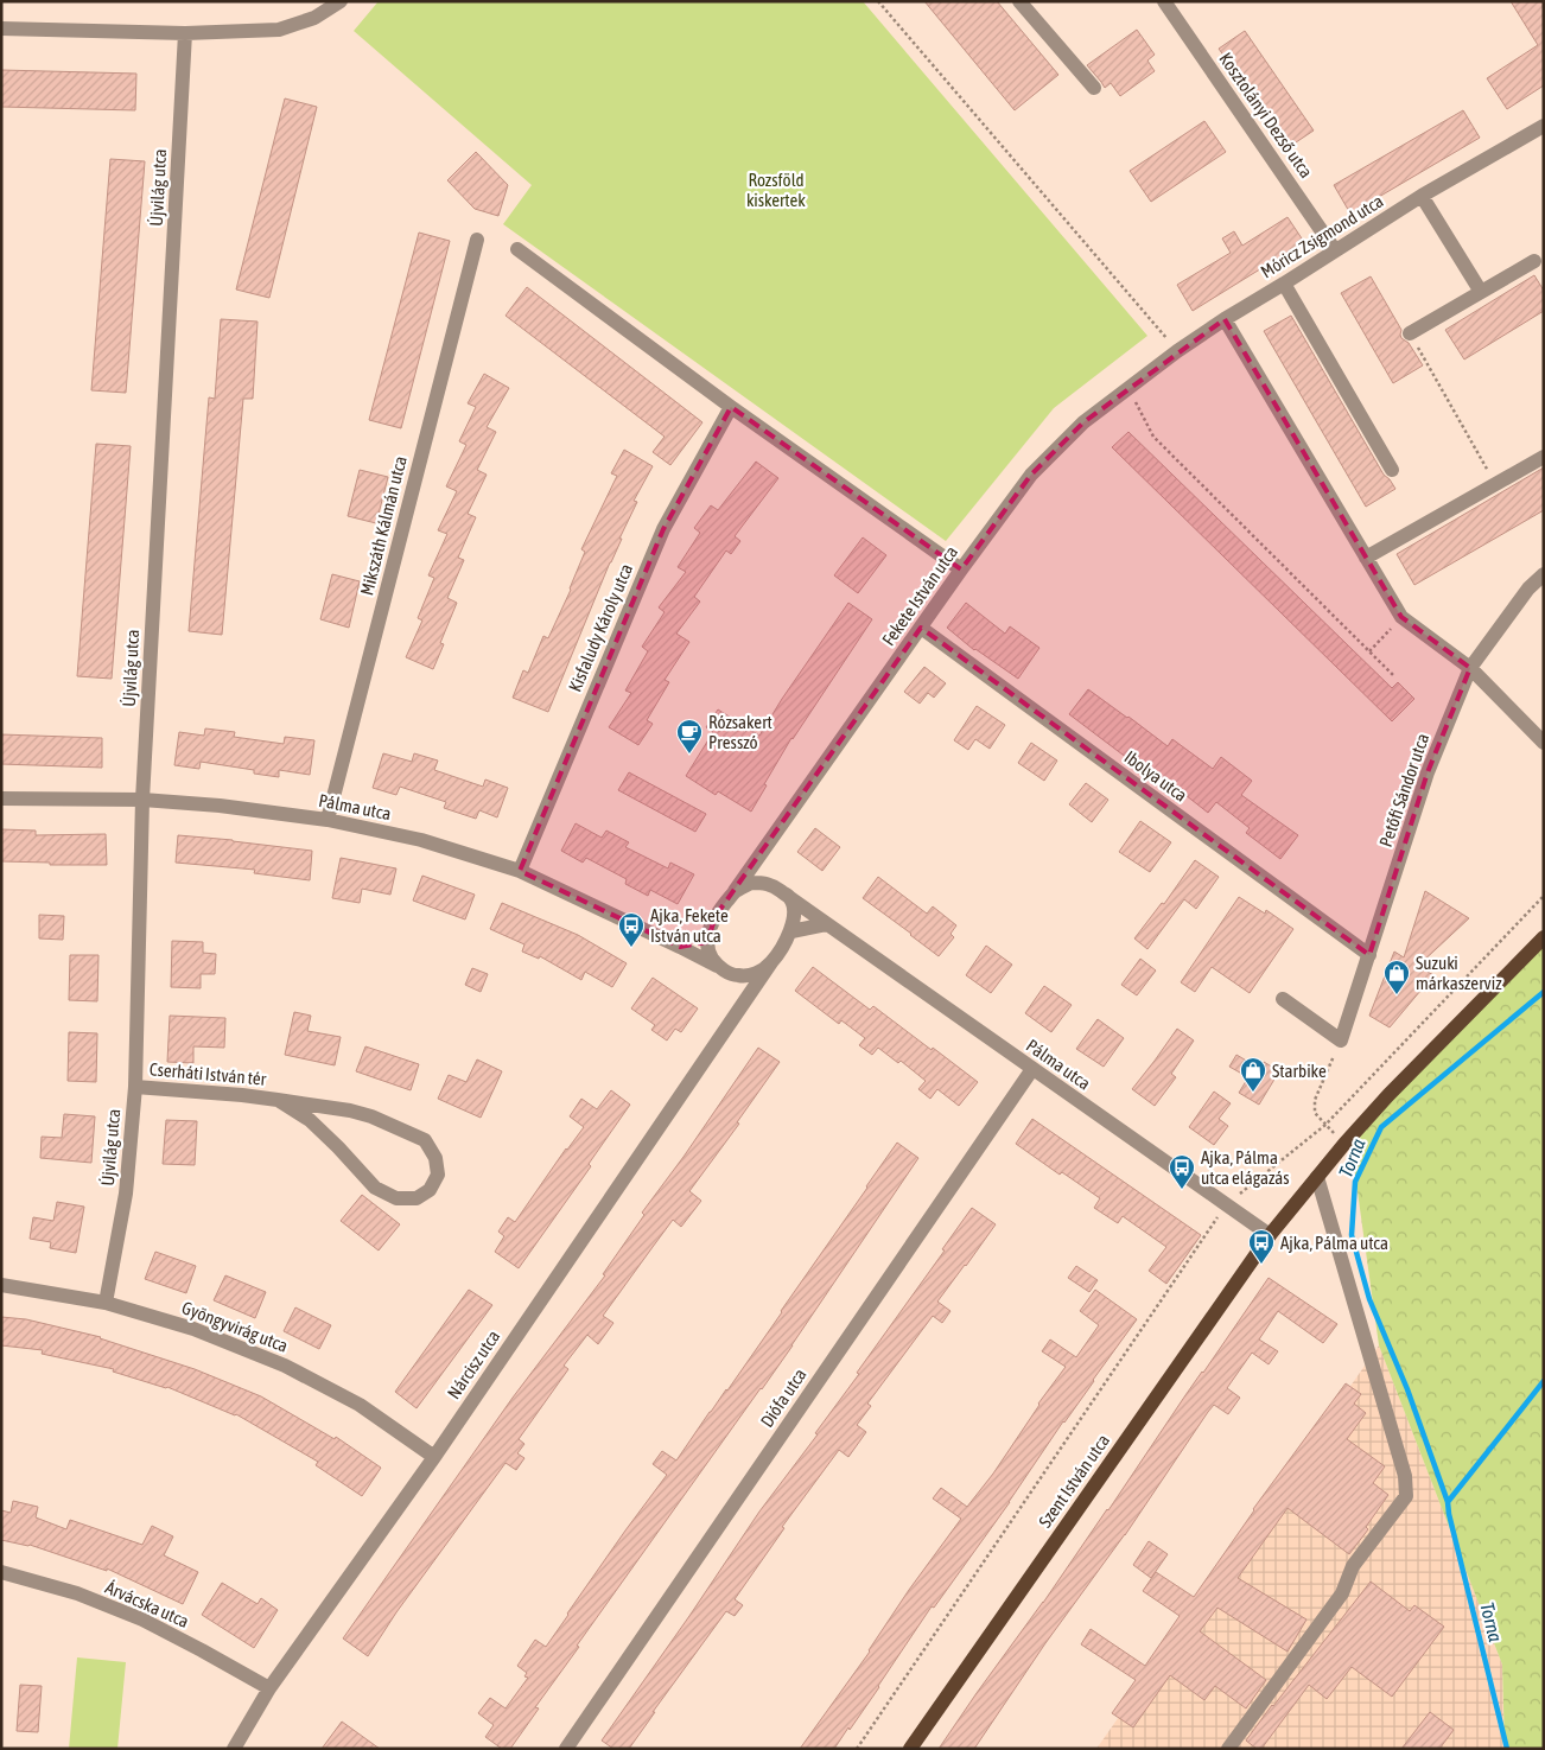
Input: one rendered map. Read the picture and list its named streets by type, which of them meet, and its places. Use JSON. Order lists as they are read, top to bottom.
{
  "streets": {
    "main road": ["Szent István utca"],
    "street": [
      "Kosztolányi Dezső utca",
      "Újvilág utca",
      "Móricz Zsigmond utca",
      "Mikszáth Kálmán utca",
      "Fekete István utca",
      "Kisfaludy Károly utca",
      "Ibolya utca",
      "Petőfi Sándor utca",
      "Pálma utca",
      "Cserháti István tér",
      "Gyöngyvirág utca",
      "Nárcisz utca",
      "Diófa utca",
      "Árvácska utca"
    ]
  },
  "crossings": [
    ["Kosztolányi Dezső utca", "Móricz Zsigmond utca"],
    ["Újvilág utca", "Pálma utca"],
    ["Újvilág utca", "Cserháti István tér"],
    ["Újvilág utca", "Gyöngyvirág utca"],
    ["Móricz Zsigmond utca", "Fekete István utca"],
    ["Mikszáth Kálmán utca", "Pálma utca"],
    ["Fekete István utca", "Ibolya utca"],
    ["Fekete István utca", "Pálma utca"],
    ["Fekete István utca", "Nárcisz utca"],
    ["Kisfaludy Károly utca", "Pálma utca"],
    ["Ibolya utca", "Petőfi Sándor utca"],
    ["Pálma utca", "Nárcisz utca"],
    ["Pálma utca", "Diófa utca"],
    ["Pálma utca", "Szent István utca"],
    ["Gyöngyvirág utca", "Nárcisz utca"],
    ["Nárcisz utca", "Árvácska utca"]
  ],
  "water": ["Torna"],
  "parks": ["Rozsföld kiskertek"],
  "places": {
    "cafe": ["Rózsakert Presszó"],
    "bus stop": ["Ajka, Fekete István utca", "Ajka, Pálma utca elágazás", "Ajka, Pálma utca"],
    "shop": ["Suzuki márkaszerviz", "Starbike"]
  }
}
